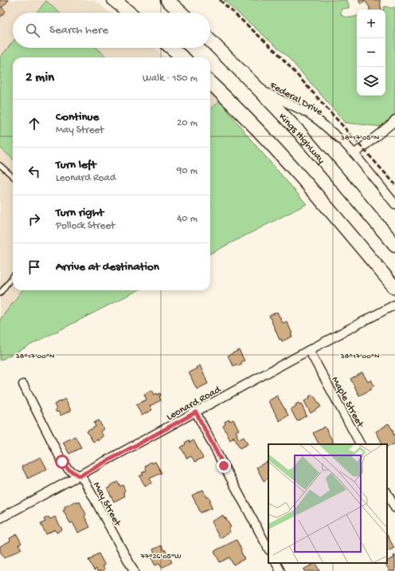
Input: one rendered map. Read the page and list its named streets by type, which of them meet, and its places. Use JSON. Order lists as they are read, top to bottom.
{
  "streets": {
    "highway": ["Kings Highway"],
    "street": [
      "Federal Drive",
      "Maple Street",
      "Leonard Road",
      "May Street"
    ]
  },
  "crossings": [
    ["Federal Drive", "Kings Highway"],
    ["Maple Street", "Leonard Road"],
    ["Leonard Road", "May Street"]
  ],
  "page": {
    "map_buttons": ["+", "−"],
    "search": "Search here",
    "heading": ["2 min", "Walk · 150 m"],
    "list": [
      ["Continue", "May Street", "20 m"],
      ["Turn left", "Leonard Road", "90 m"],
      ["Turn right", "Pollock Street", "40 m"],
      "Arrive at destination"
    ]
  },
  "coordinates": ["38°17'05\"N", "38°17'00\"N", "77°26'05\"W"]
}
